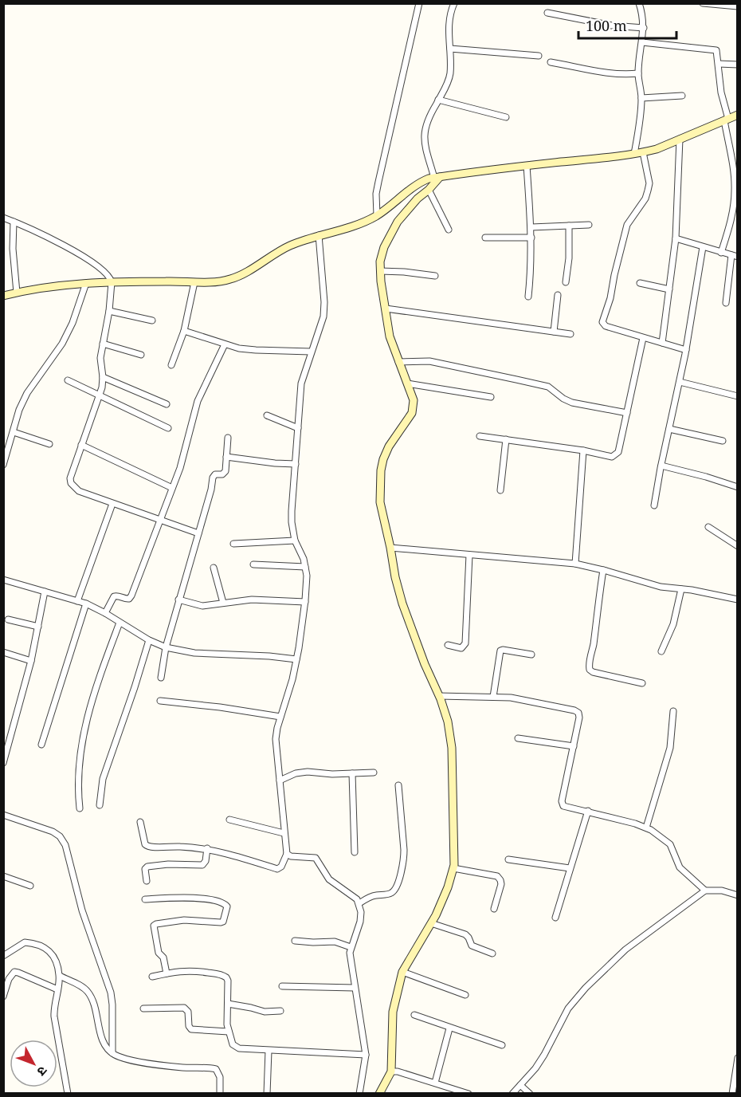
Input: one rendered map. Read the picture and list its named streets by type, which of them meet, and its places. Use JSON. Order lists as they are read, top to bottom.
{
  "scale_bar": "100 m",
  "north": "bottom right"
}
